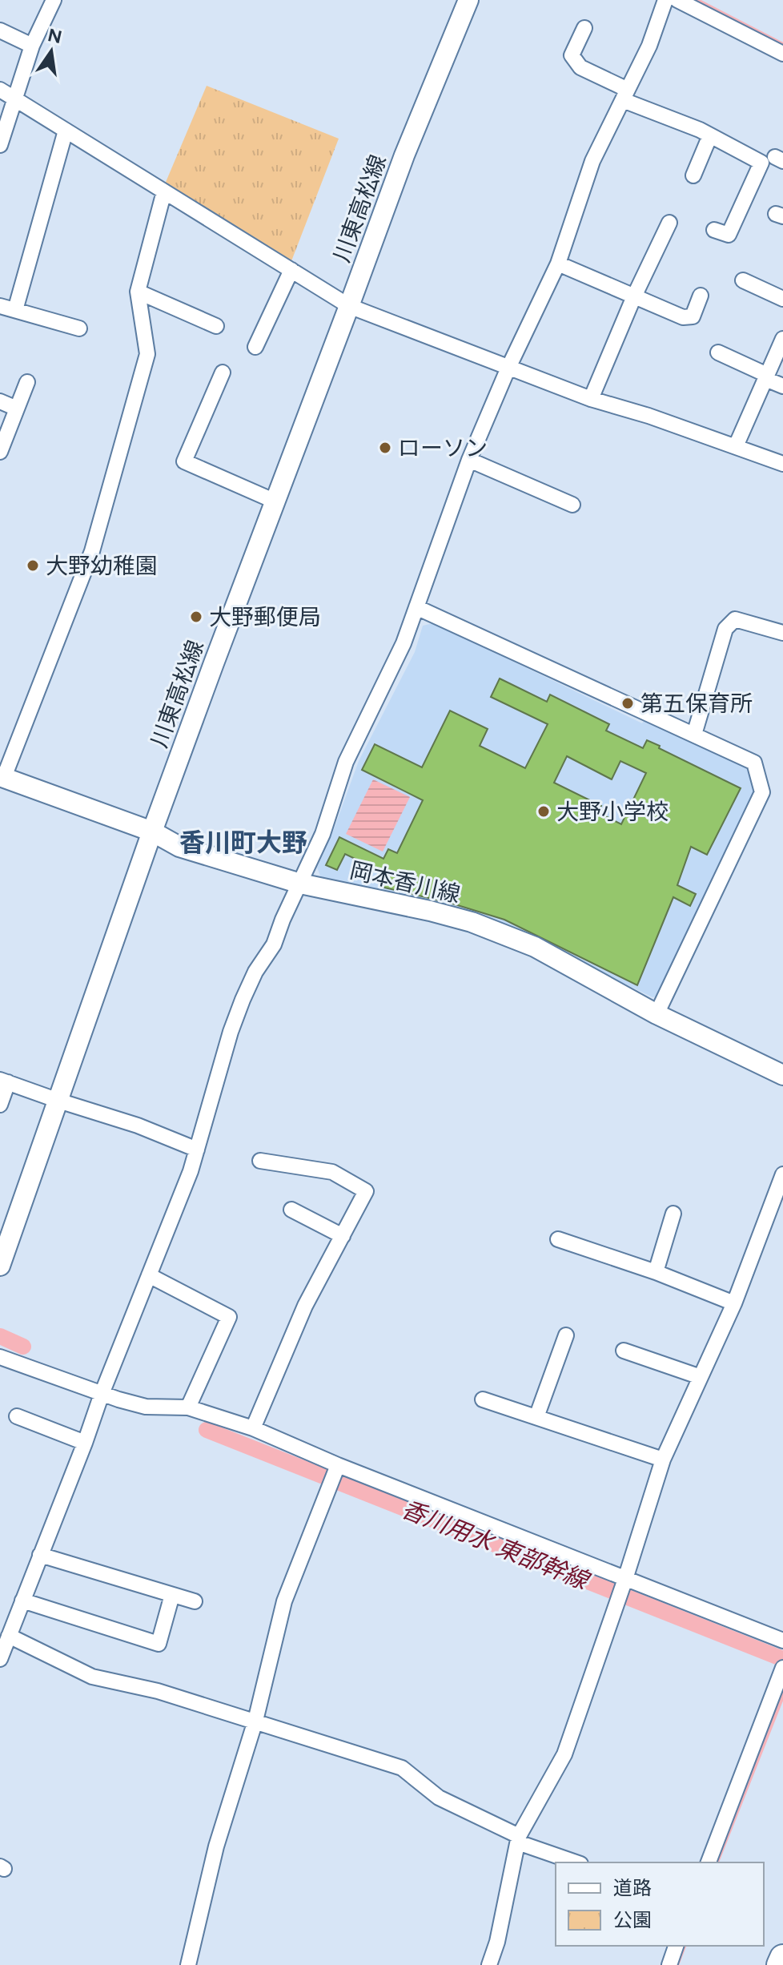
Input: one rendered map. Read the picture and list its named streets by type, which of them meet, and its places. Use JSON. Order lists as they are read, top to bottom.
{
  "streets": {
    "main road": ["川東高松線", "岡本香川線"]
  },
  "crossings": [
    ["川東高松線", "岡本香川線"]
  ],
  "districts": ["香川町大野"],
  "water": ["香川用水 東部幹線"],
  "places": [
    "ローソン",
    "大野幼稚園",
    "大野郵便局",
    "第五保育所",
    "大野小学校"
  ],
  "legend": ["道路", "公園"],
  "north": "top"
}
